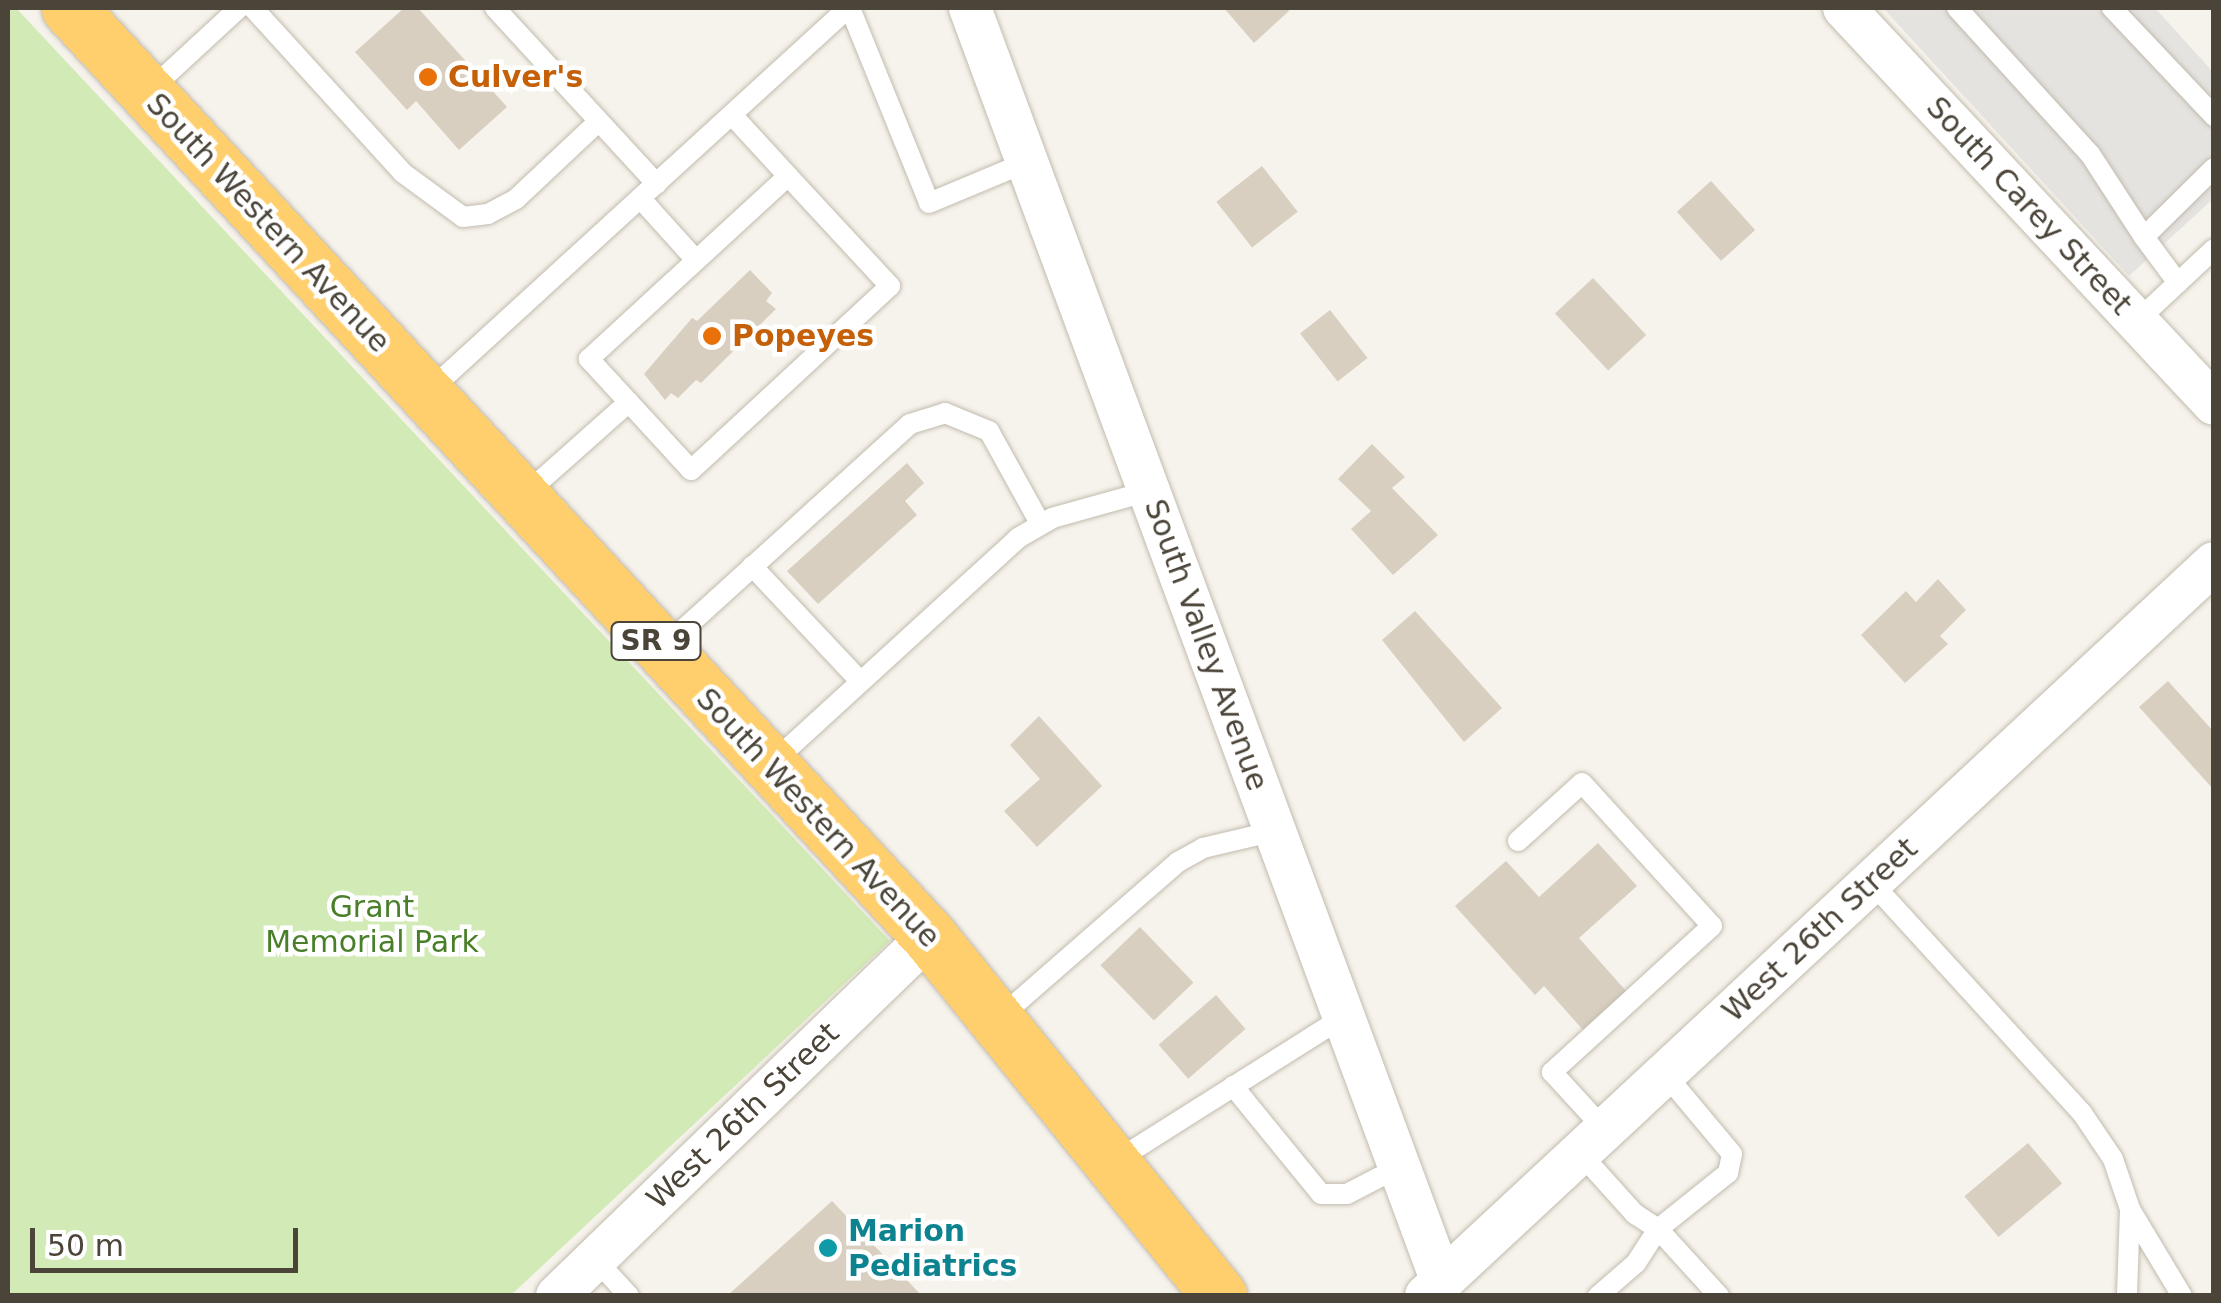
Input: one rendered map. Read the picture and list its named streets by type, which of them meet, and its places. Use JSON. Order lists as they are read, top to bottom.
{
  "streets": {
    "highway": ["South Western Avenue", "SR 9"],
    "street": ["South Carey Street", "South Valley Avenue", "West 26th Street"]
  },
  "crossings": [
    ["South Western Avenue", "West 26th Street"],
    ["South Valley Avenue", "West 26th Street"]
  ],
  "parks": ["Grant Memorial Park"],
  "places": ["Culver's", "Popeyes", "Marion Pediatrics"],
  "scale_bar": "50 m"
}
